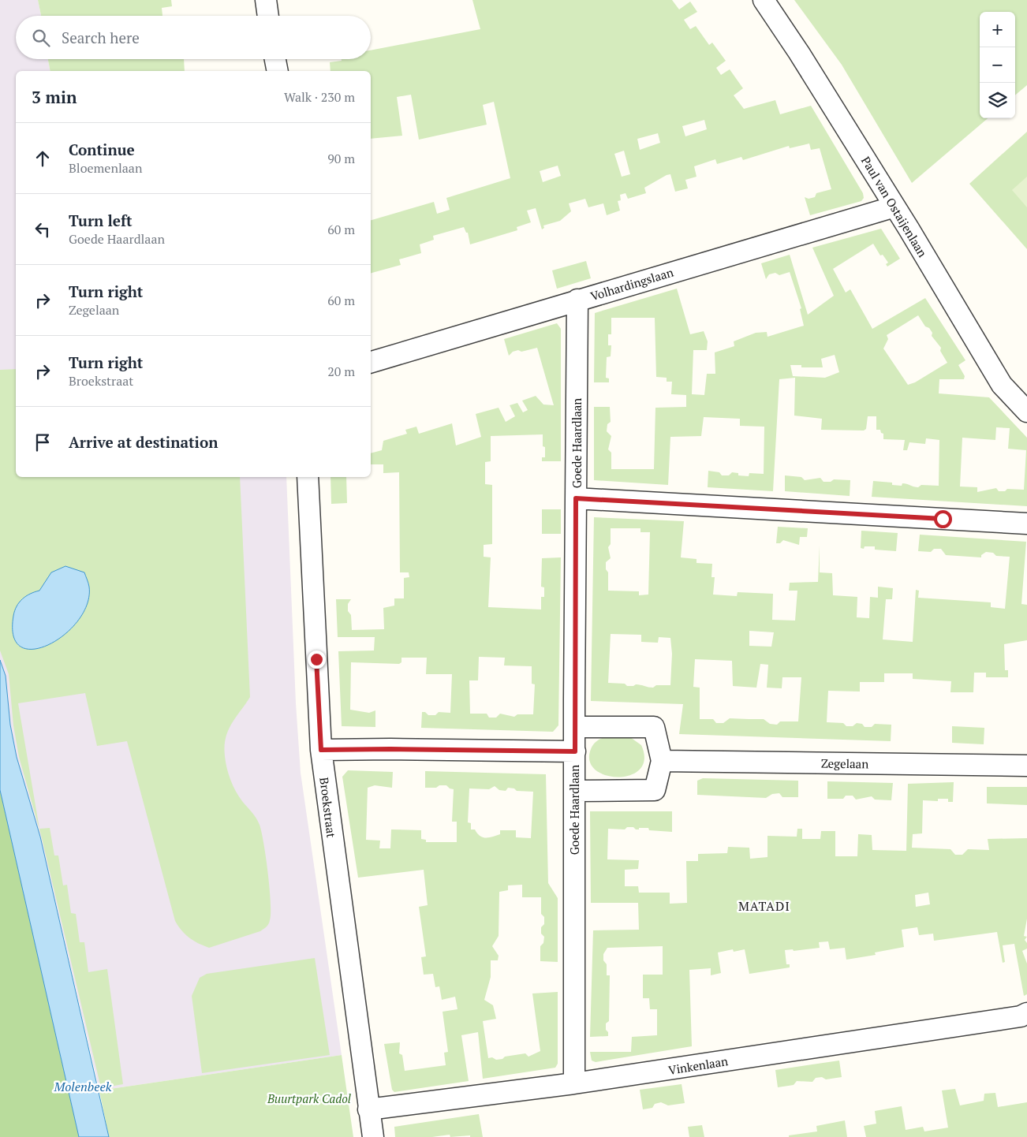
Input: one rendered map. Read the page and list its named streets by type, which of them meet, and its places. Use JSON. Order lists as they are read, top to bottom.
{
  "streets": {
    "street": [
      "Paul van Ostaijenlaan",
      "Volhardingslaan",
      "Goede Haardlaan",
      "Zegelaan",
      "Broekstraat",
      "Vinkenlaan"
    ]
  },
  "crossings": [
    ["Paul van Ostaijenlaan", "Volhardingslaan"],
    ["Volhardingslaan", "Goede Haardlaan"],
    ["Goede Haardlaan", "Vinkenlaan"],
    ["Broekstraat", "Vinkenlaan"]
  ],
  "districts": ["MATADI"],
  "water": ["Molenbeek"],
  "parks": ["Buurtpark Cadol"],
  "page": {
    "map_buttons": ["+", "−"],
    "search": "Search here",
    "heading": ["3 min", "Walk · 230 m"],
    "list": [
      ["Continue", "Bloemenlaan", "90 m"],
      ["Turn left", "Goede Haardlaan", "60 m"],
      ["Turn right", "Zegelaan", "60 m"],
      ["Turn right", "Broekstraat", "20 m"],
      "Arrive at destination"
    ]
  }
}
